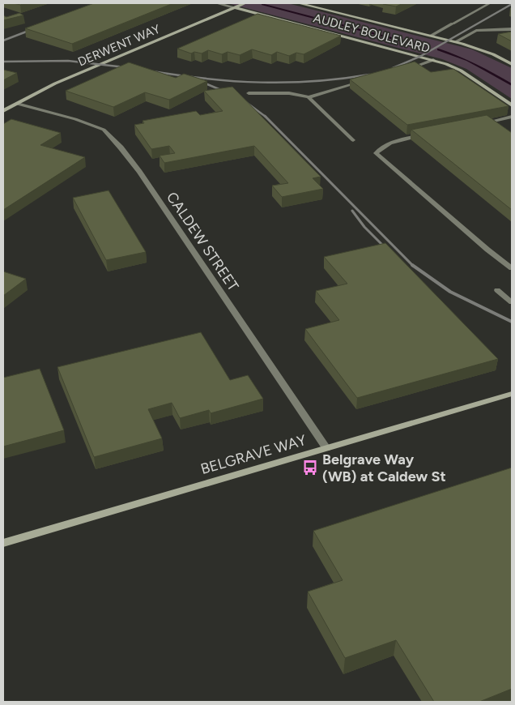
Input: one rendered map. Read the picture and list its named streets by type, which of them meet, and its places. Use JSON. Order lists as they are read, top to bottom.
{
  "streets": {
    "street": [
      "AUDLEY BOULEVARD",
      "DERWENT WAY",
      "CALDEW STREET",
      "BELGRAVE WAY"
    ]
  },
  "crossings": [
    ["AUDLEY BOULEVARD", "DERWENT WAY"],
    ["DERWENT WAY", "CALDEW STREET"],
    ["CALDEW STREET", "BELGRAVE WAY"]
  ],
  "places": {
    "bus stop": ["Belgrave Way (WB) at Caldew St"]
  }
}
